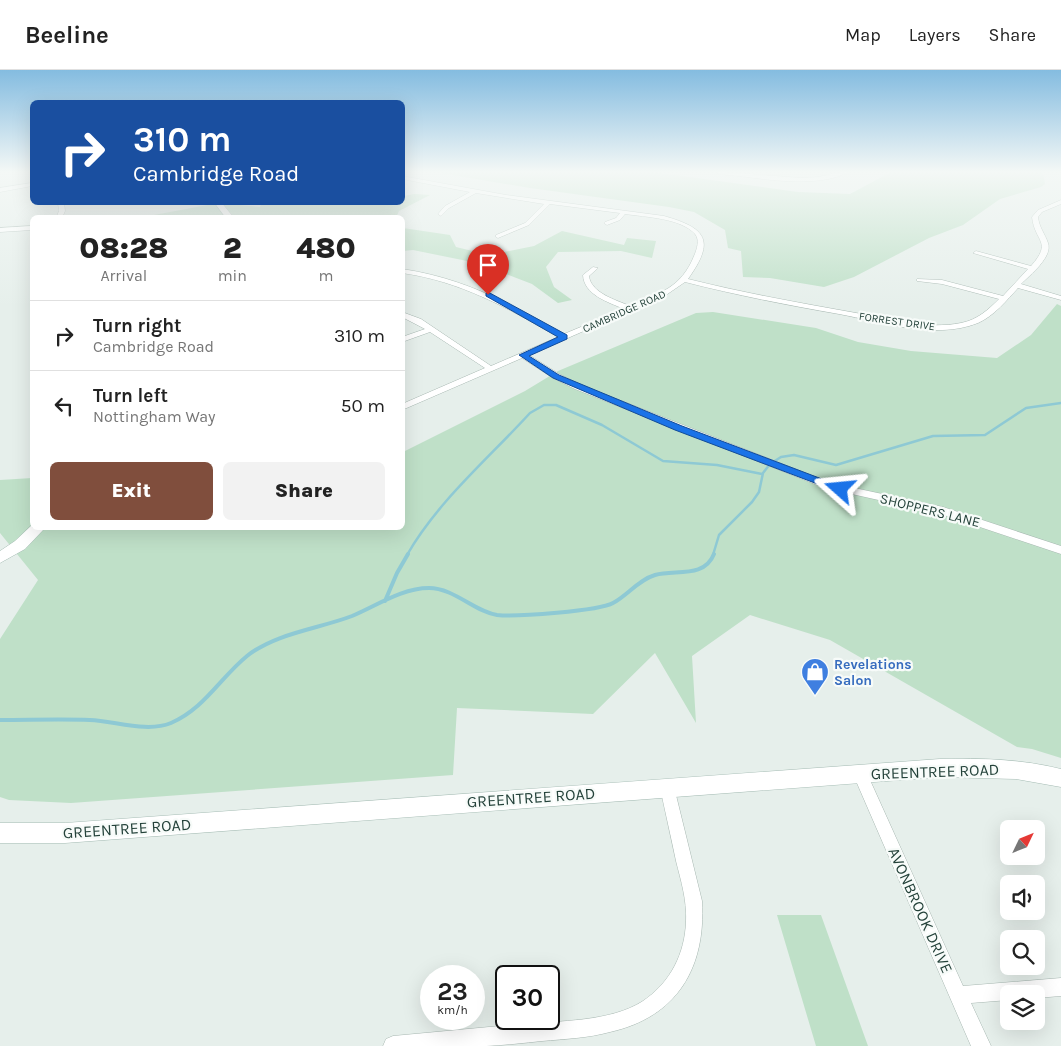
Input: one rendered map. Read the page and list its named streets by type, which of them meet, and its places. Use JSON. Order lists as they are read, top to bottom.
{
  "streets": {
    "street": [
      "CAMBRIDGE ROAD",
      "FORREST DRIVE",
      "SHOPPERS LANE",
      "GREENTREE ROAD",
      "AVONBROOK DRIVE"
    ]
  },
  "crossings": [
    ["CAMBRIDGE ROAD", "FORREST DRIVE"],
    ["CAMBRIDGE ROAD", "SHOPPERS LANE"],
    ["GREENTREE ROAD", "AVONBROOK DRIVE"]
  ],
  "places": {
    "shop": ["Revelations Salon"]
  },
  "north": "top right",
  "page": {
    "header": "Beeline",
    "nav": ["Map", "Layers", "Share"],
    "turn": ["310 m", "Cambridge Road"],
    "eta": [
      "08:28",
      "Arrival",
      "2",
      "min",
      "480",
      "m"
    ],
    "list": [
      {
        "name": "Turn right",
        "note": "Cambridge Road",
        "value": "310 m"
      },
      {
        "name": "Turn left",
        "note": "Nottingham Way",
        "value": "50 m"
      }
    ],
    "buttons": ["Exit", "Share"],
    "speed": "23 km/h",
    "limit": "30"
  }
}
